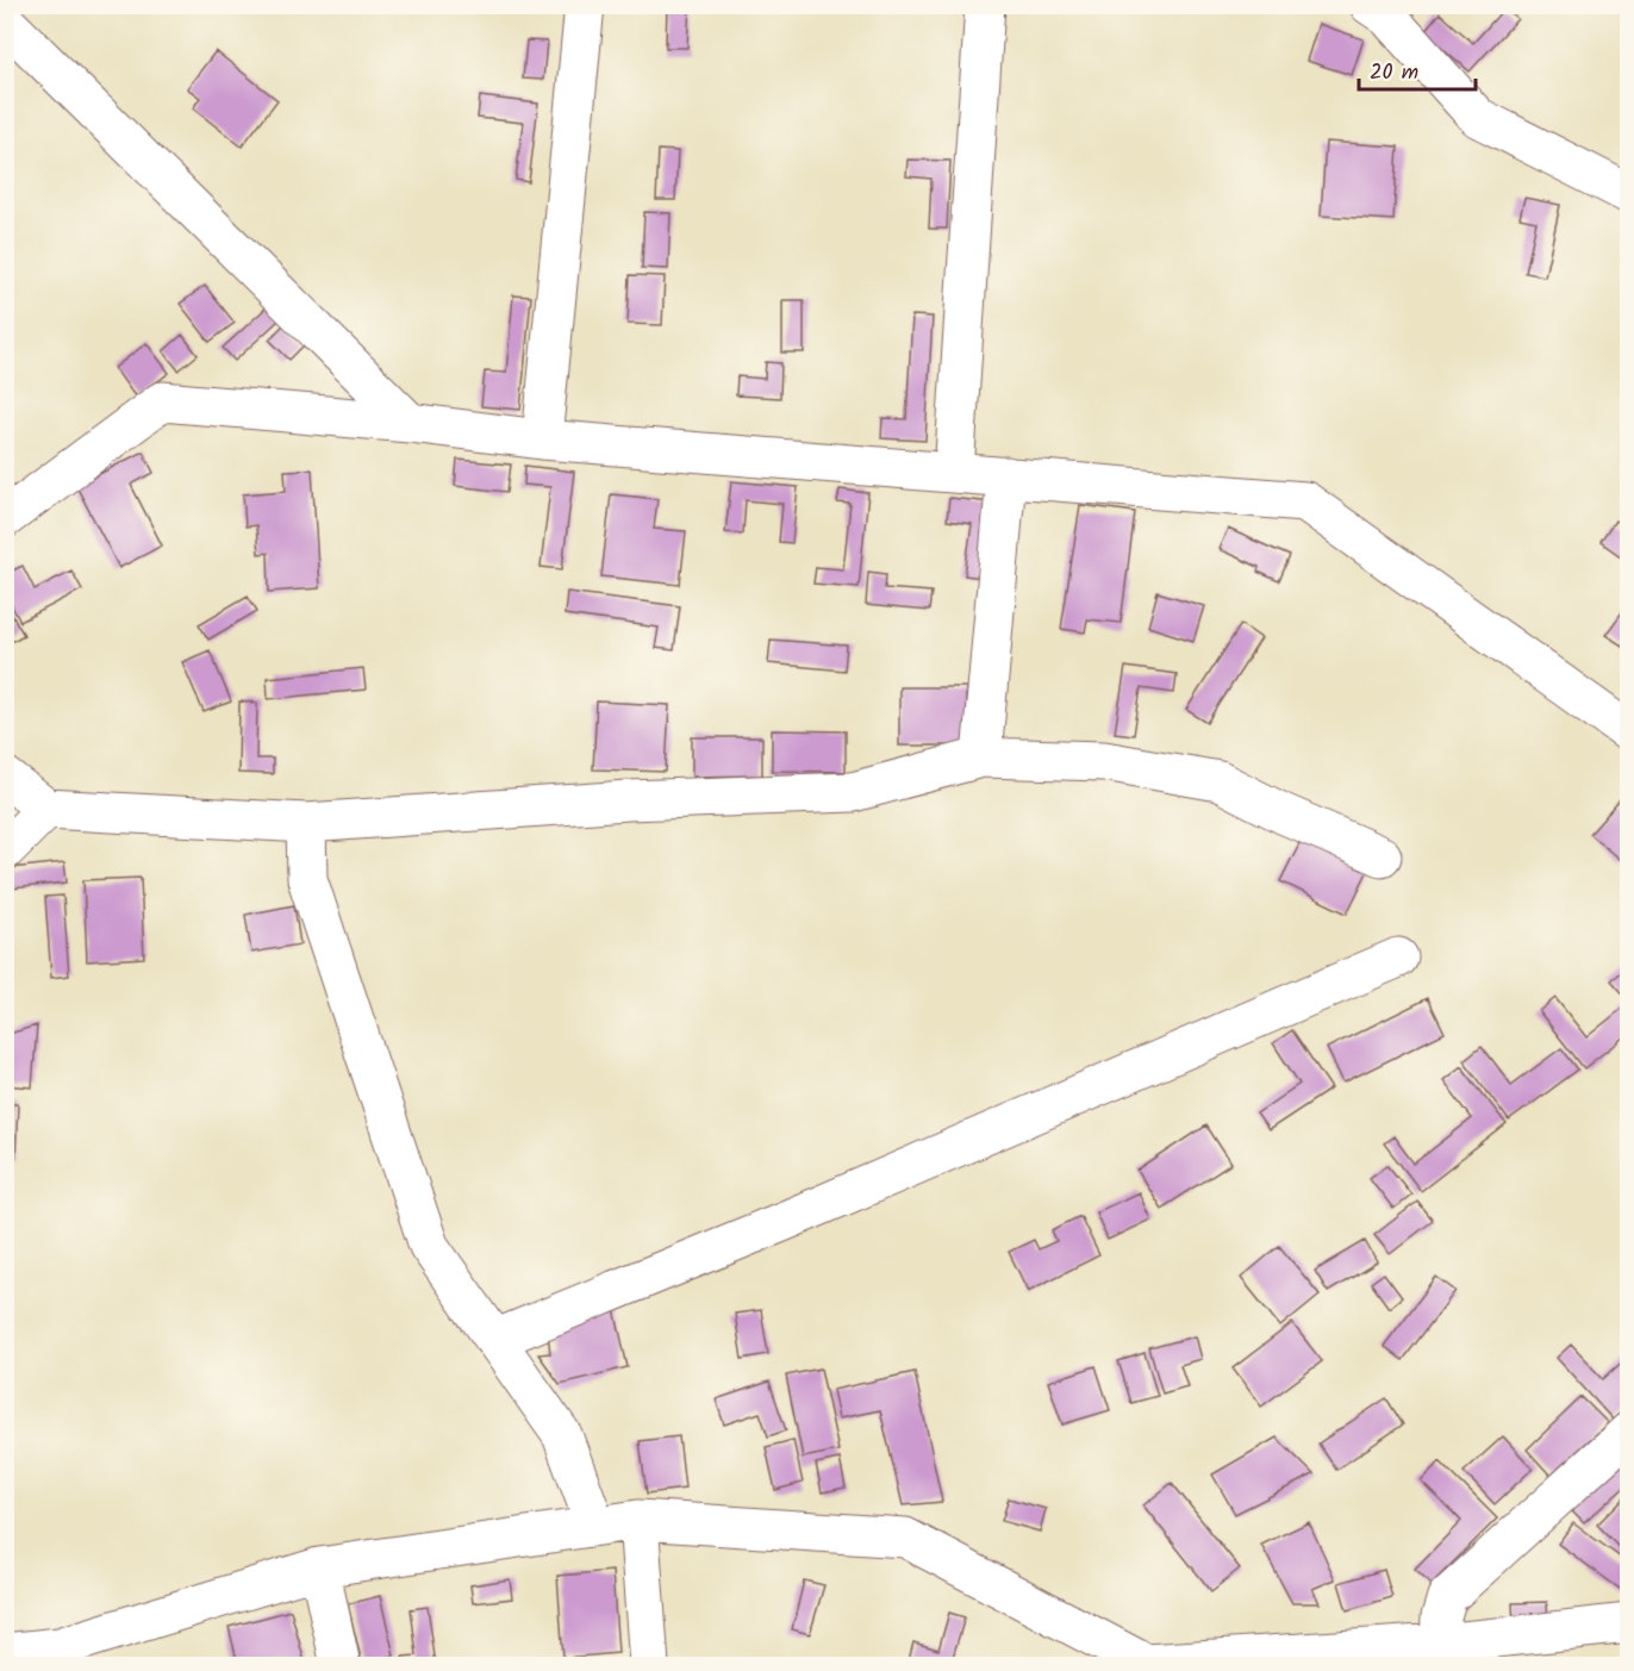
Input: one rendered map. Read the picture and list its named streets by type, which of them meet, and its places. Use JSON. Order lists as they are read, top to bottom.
{
  "scale_bar": "20 m"
}
